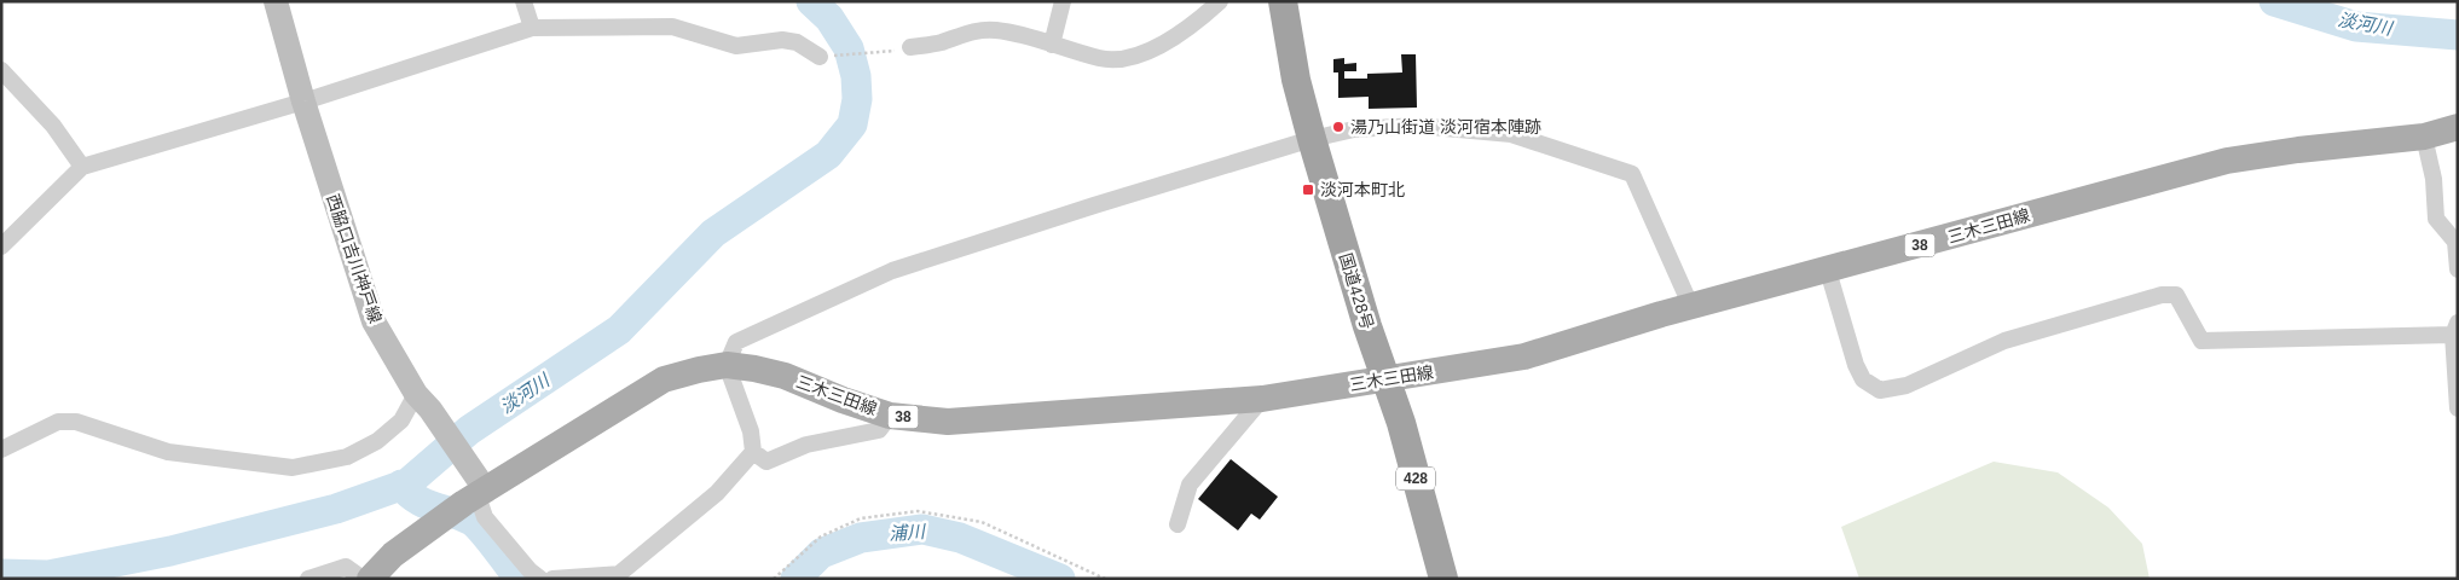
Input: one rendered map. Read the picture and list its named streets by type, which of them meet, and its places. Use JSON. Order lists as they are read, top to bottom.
{
  "streets": {
    "highway": ["国道428号", "428"],
    "main road": ["三木三田線", "38", "西脇口吉川神戸線"]
  },
  "crossings": [
    ["三木三田線", "西脇口吉川神戸線"],
    ["三木三田線", "国道428号"]
  ],
  "water": ["淡河川", "浦川"],
  "places": {
    "other": ["湯乃山街道 淡河宿本陣跡"],
    "transit": ["淡河本町北"]
  }
}
